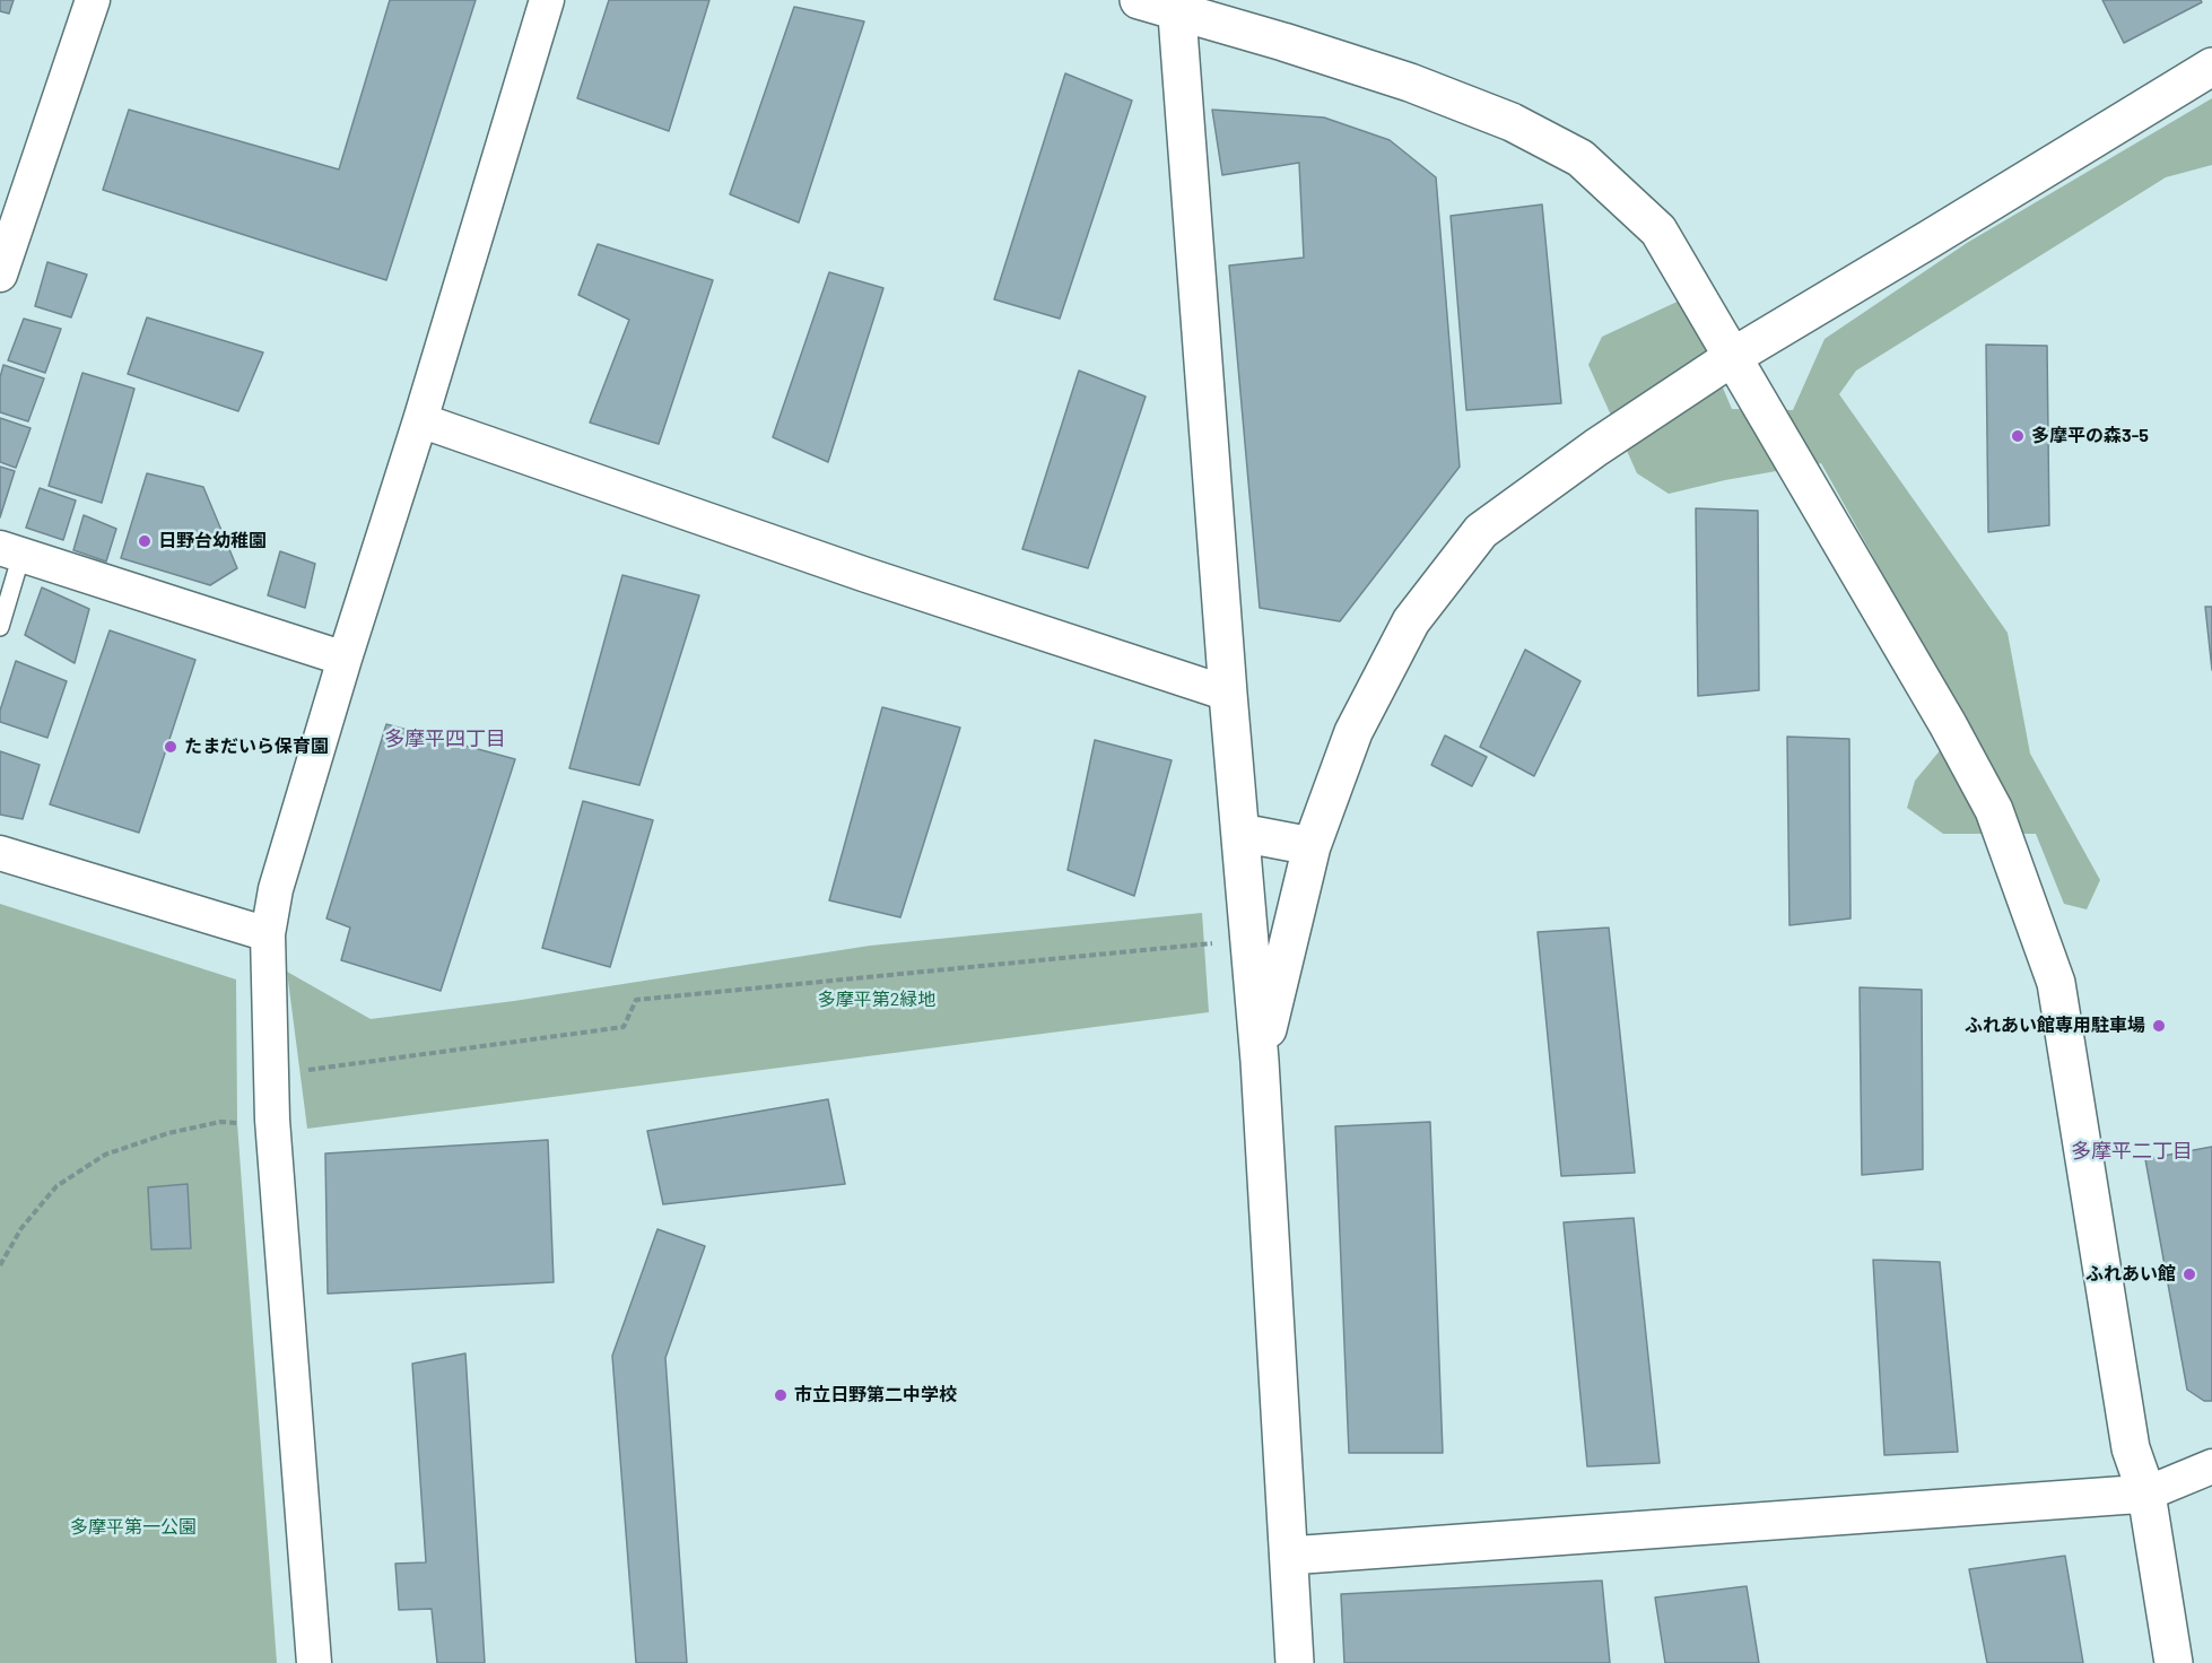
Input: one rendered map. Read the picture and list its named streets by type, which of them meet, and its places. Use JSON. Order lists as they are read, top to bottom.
{
  "districts": ["多摩平四丁目", "多摩平二丁目"],
  "parks": ["多摩平第2緑地", "多摩平第一公園"],
  "places": [
    "多摩平の森3-5",
    "日野台幼稚園",
    "たまだいら保育園",
    "ふれあい館専用駐車場",
    "ふれあい館",
    "市立日野第二中学校"
  ]
}
